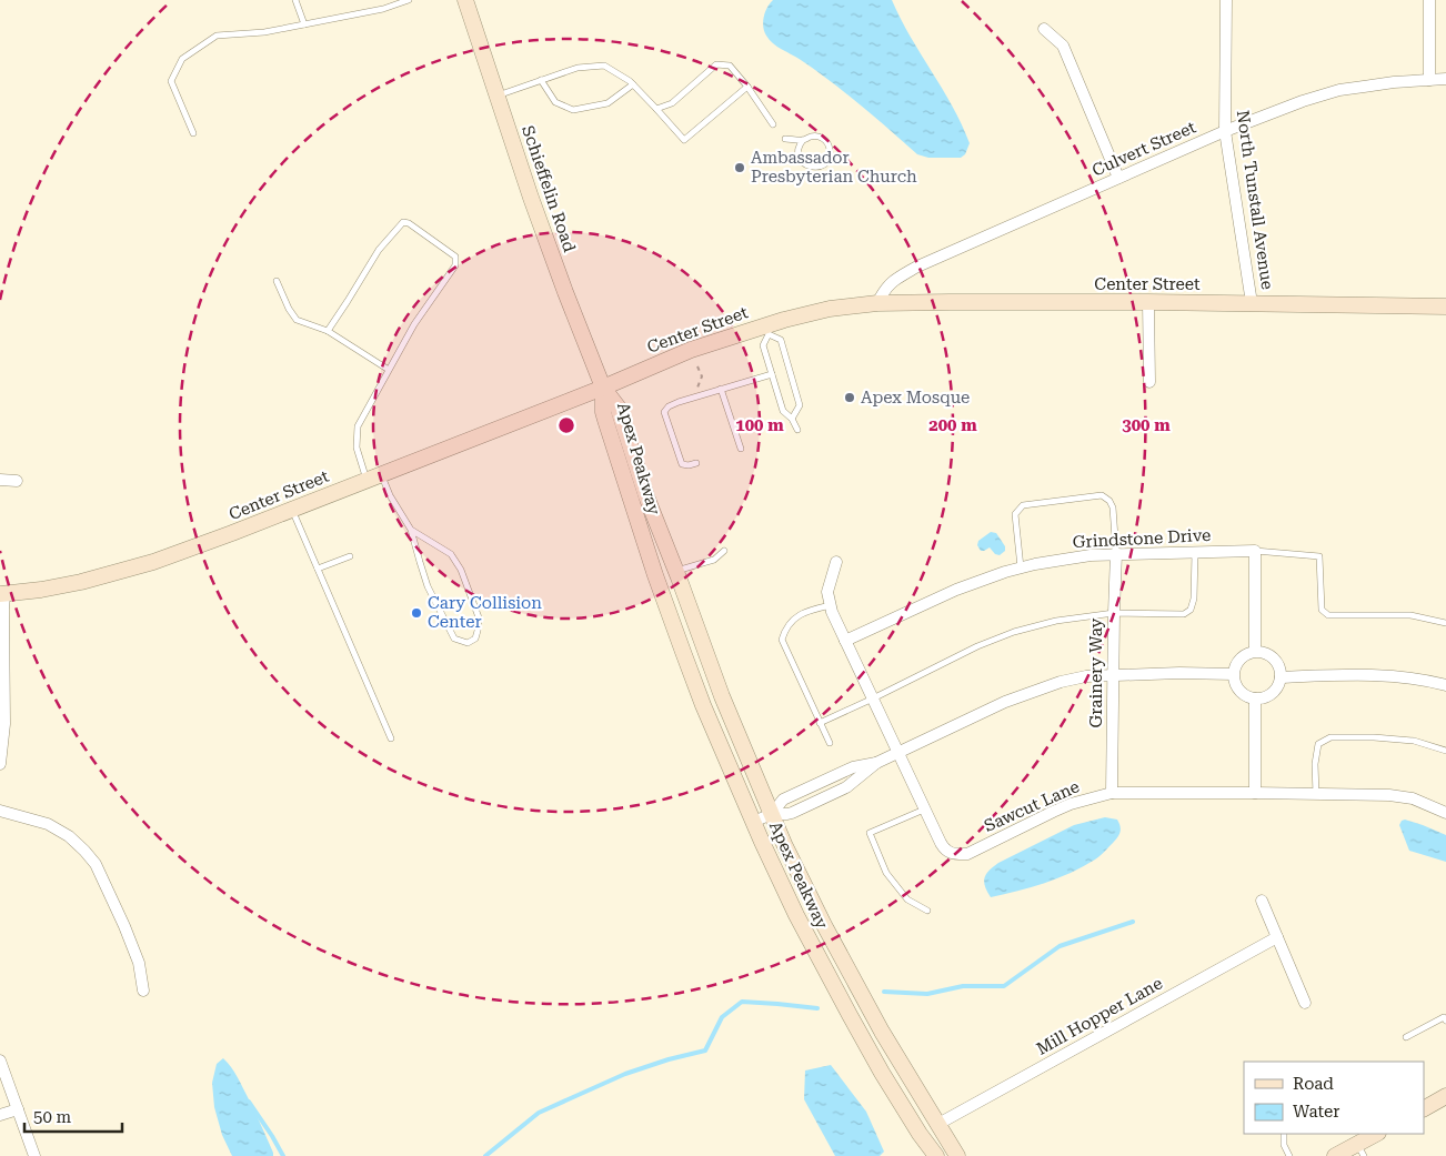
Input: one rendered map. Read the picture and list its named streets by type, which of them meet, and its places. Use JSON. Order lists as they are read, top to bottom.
{
  "streets": {
    "main road": ["Schieffelin Road", "Center Street", "Apex Peakway"],
    "street": [
      "Culvert Street",
      "North Tunstall Avenue",
      "Grindstone Drive",
      "Grainery Way",
      "Sawcut Lane",
      "Mill Hopper Lane"
    ]
  },
  "crossings": [
    ["Culvert Street", "North Tunstall Avenue"],
    ["Culvert Street", "Center Street"],
    ["Schieffelin Road", "Center Street"],
    ["Schieffelin Road", "Apex Peakway"],
    ["North Tunstall Avenue", "Center Street"],
    ["Center Street", "Apex Peakway"],
    ["Apex Peakway", "Mill Hopper Lane"],
    ["Grindstone Drive", "Grainery Way"],
    ["Grindstone Drive", "Sawcut Lane"],
    ["Grainery Way", "Sawcut Lane"]
  ],
  "places": ["Ambassador Presbyterian Church", "Apex Mosque", "Cary Collision Center"],
  "legend": ["Road", "Water"],
  "scale_bar": "50 m",
  "rings": ["100 m", "200 m", "300 m"]
}
